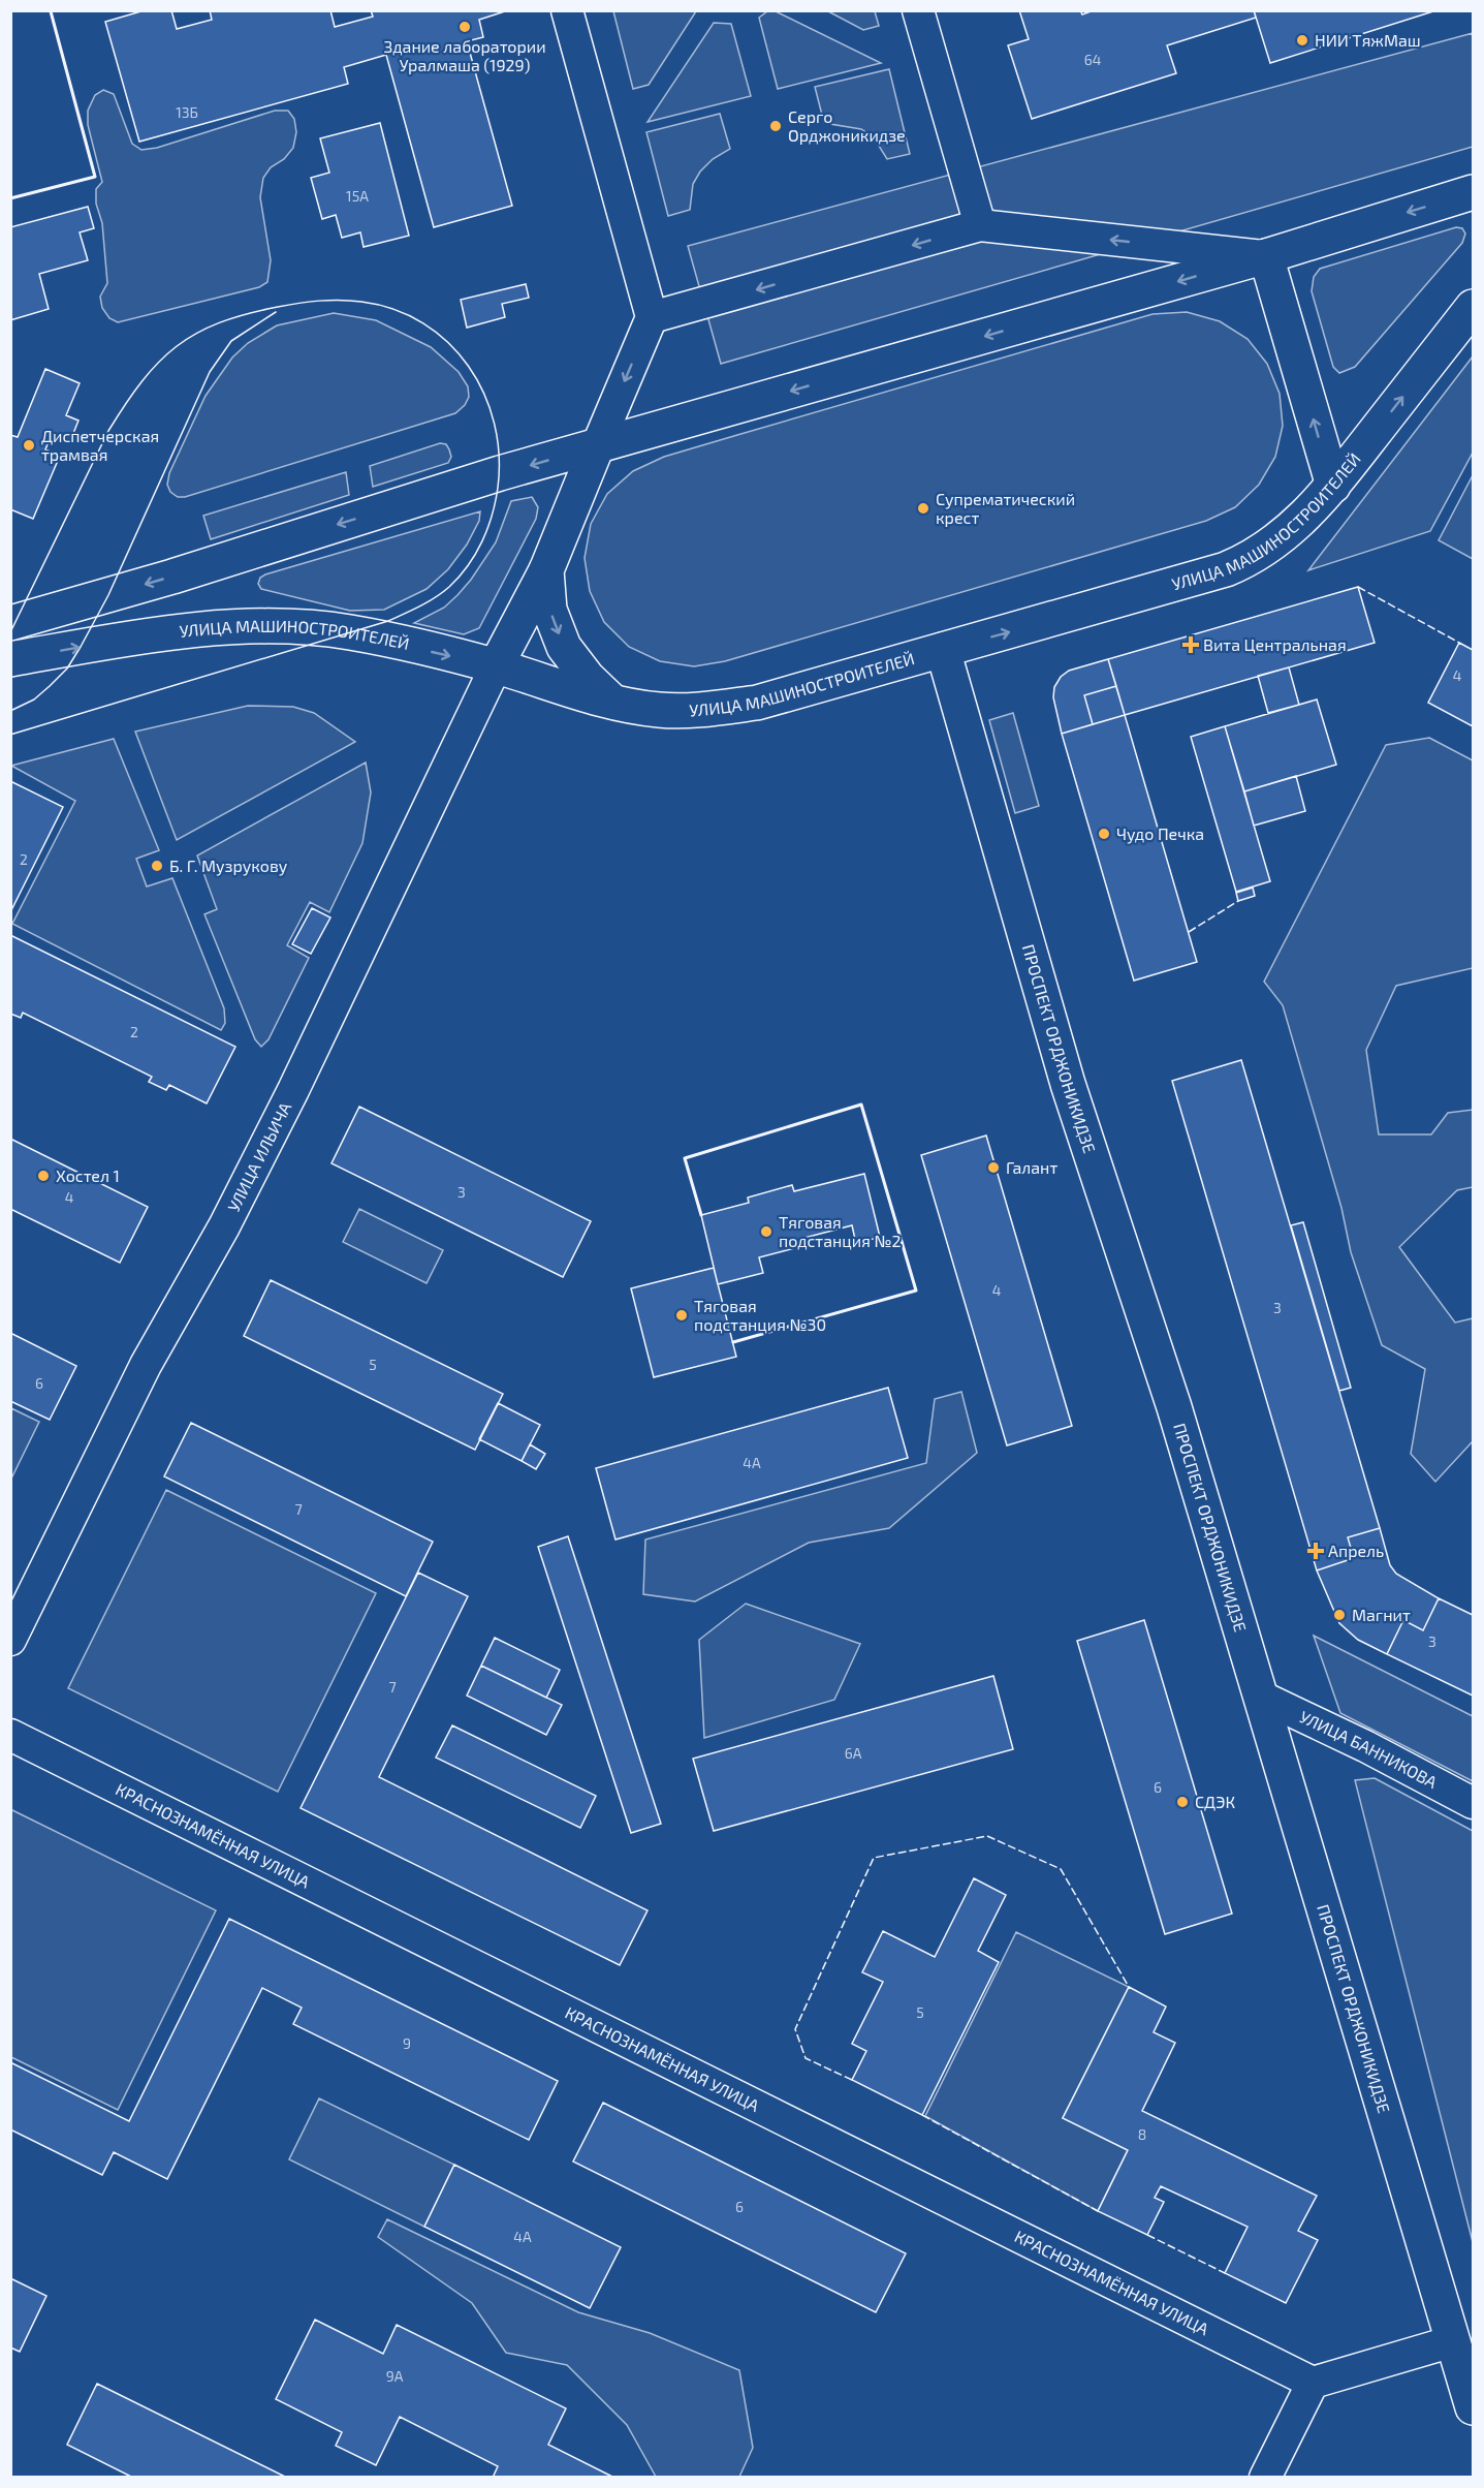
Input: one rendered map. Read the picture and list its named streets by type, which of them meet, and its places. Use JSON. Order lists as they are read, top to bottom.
{
  "streets": {
    "main road": ["УЛИЦА МАШИНОСТРОИТЕЛЕЙ", "ПРОСПЕКТ ОРДЖОНИКИДЗЕ"],
    "street": ["УЛИЦА ИЛЬИЧА", "УЛИЦА БАННИКОВА", "КРАСНОЗНАМЁННАЯ УЛИЦА"]
  },
  "crossings": [
    ["УЛИЦА МАШИНОСТРОИТЕЛЕЙ", "ПРОСПЕКТ ОРДЖОНИКИДЗЕ"],
    ["УЛИЦА МАШИНОСТРОИТЕЛЕЙ", "УЛИЦА ИЛЬИЧА"],
    ["ПРОСПЕКТ ОРДЖОНИКИДЗЕ", "УЛИЦА БАННИКОВА"]
  ],
  "places": {
    "other": [
      "Здание лаборатории Уралмаша (1929)",
      "НИИ ТяжМаш",
      "Серго Орджоникидзе",
      "Диспетчерская трамвая",
      "Супрематический крест",
      "Чудо Печка",
      "Б. Г. Музрукову",
      "Галант",
      "Хостел 1",
      "Тяговая подстанция №2",
      "Тяговая подстанция №30",
      "Магнит",
      "СДЭК"
    ],
    "health": ["Вита Центральная", "Апрель"]
  },
  "house_numbers": [
    "64",
    "13Б",
    "15А",
    "4",
    "2",
    "2",
    "3",
    "4",
    "4",
    "3",
    "5",
    "6",
    "4А",
    "7",
    "3",
    "7",
    "6А",
    "6",
    "5",
    "9",
    "8",
    "6",
    "4А",
    "9А"
  ]
}
